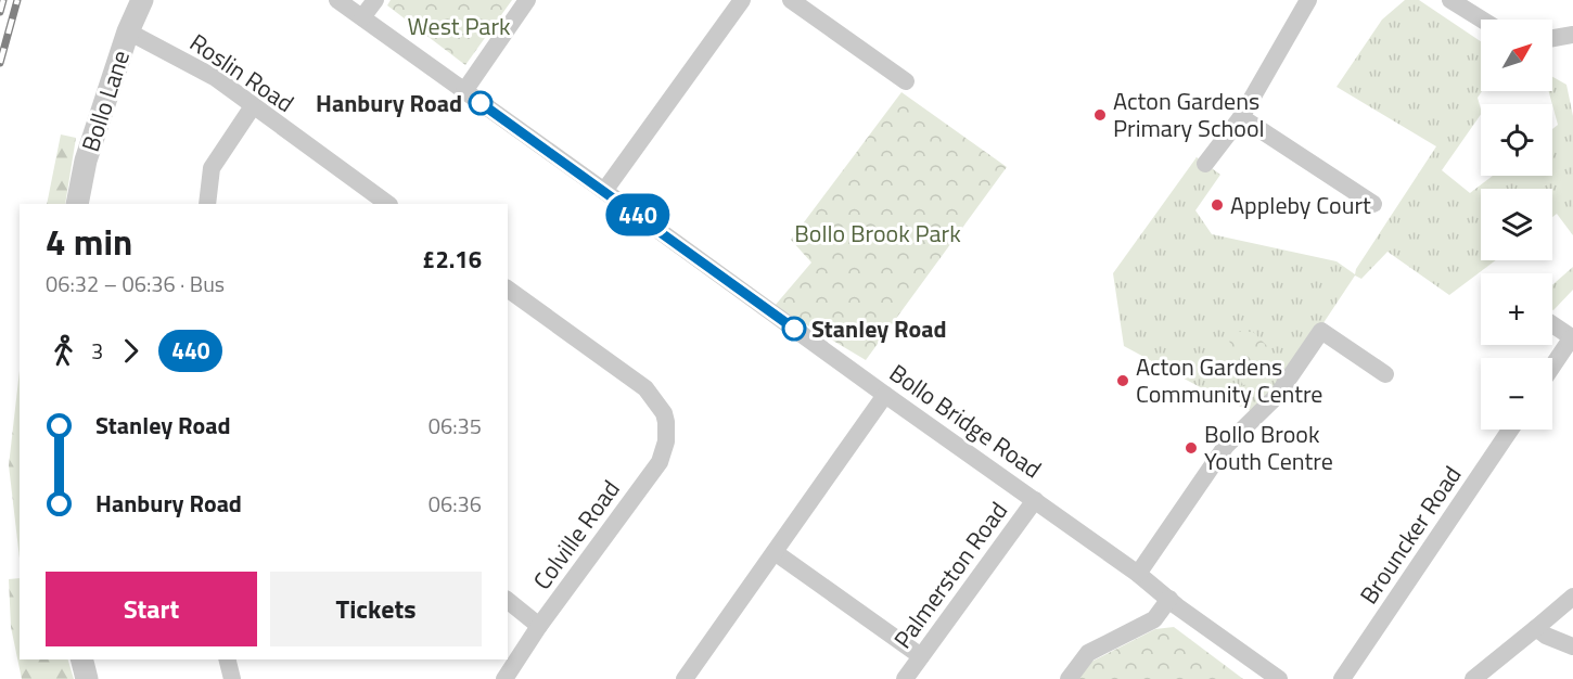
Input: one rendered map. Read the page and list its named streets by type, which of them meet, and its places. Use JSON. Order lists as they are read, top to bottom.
{
  "streets": {
    "street": [
      "Roslin Road",
      "Bollo Lane",
      "Bollo Bridge Road",
      "Colville Road",
      "Brouncker Road",
      "Palmerston Road"
    ]
  },
  "crossings": [
    ["Roslin Road", "Bollo Lane"],
    ["Bollo Bridge Road", "Palmerston Road"]
  ],
  "parks": ["West Park", "Bollo Brook Park"],
  "places": [
    "Hanbury Road",
    "Acton Gardens Primary School",
    "Appleby Court",
    "Stanley Road",
    "Acton Gardens Community Centre",
    "Bollo Brook Youth Centre"
  ],
  "lines": ["bus line 440"],
  "north": "top right",
  "page": {
    "on_map": "440",
    "map_buttons": ["+", "−"],
    "heading": ["4 min", "06:32 – 06:36 · Bus", "£2.16"],
    "legs": ["3", "440"],
    "list": [
      {
        "name": "Stanley Road",
        "value": "06:35"
      },
      {
        "name": "Hanbury Road",
        "value": "06:36"
      }
    ],
    "buttons": ["Start", "Tickets"]
  }
}
